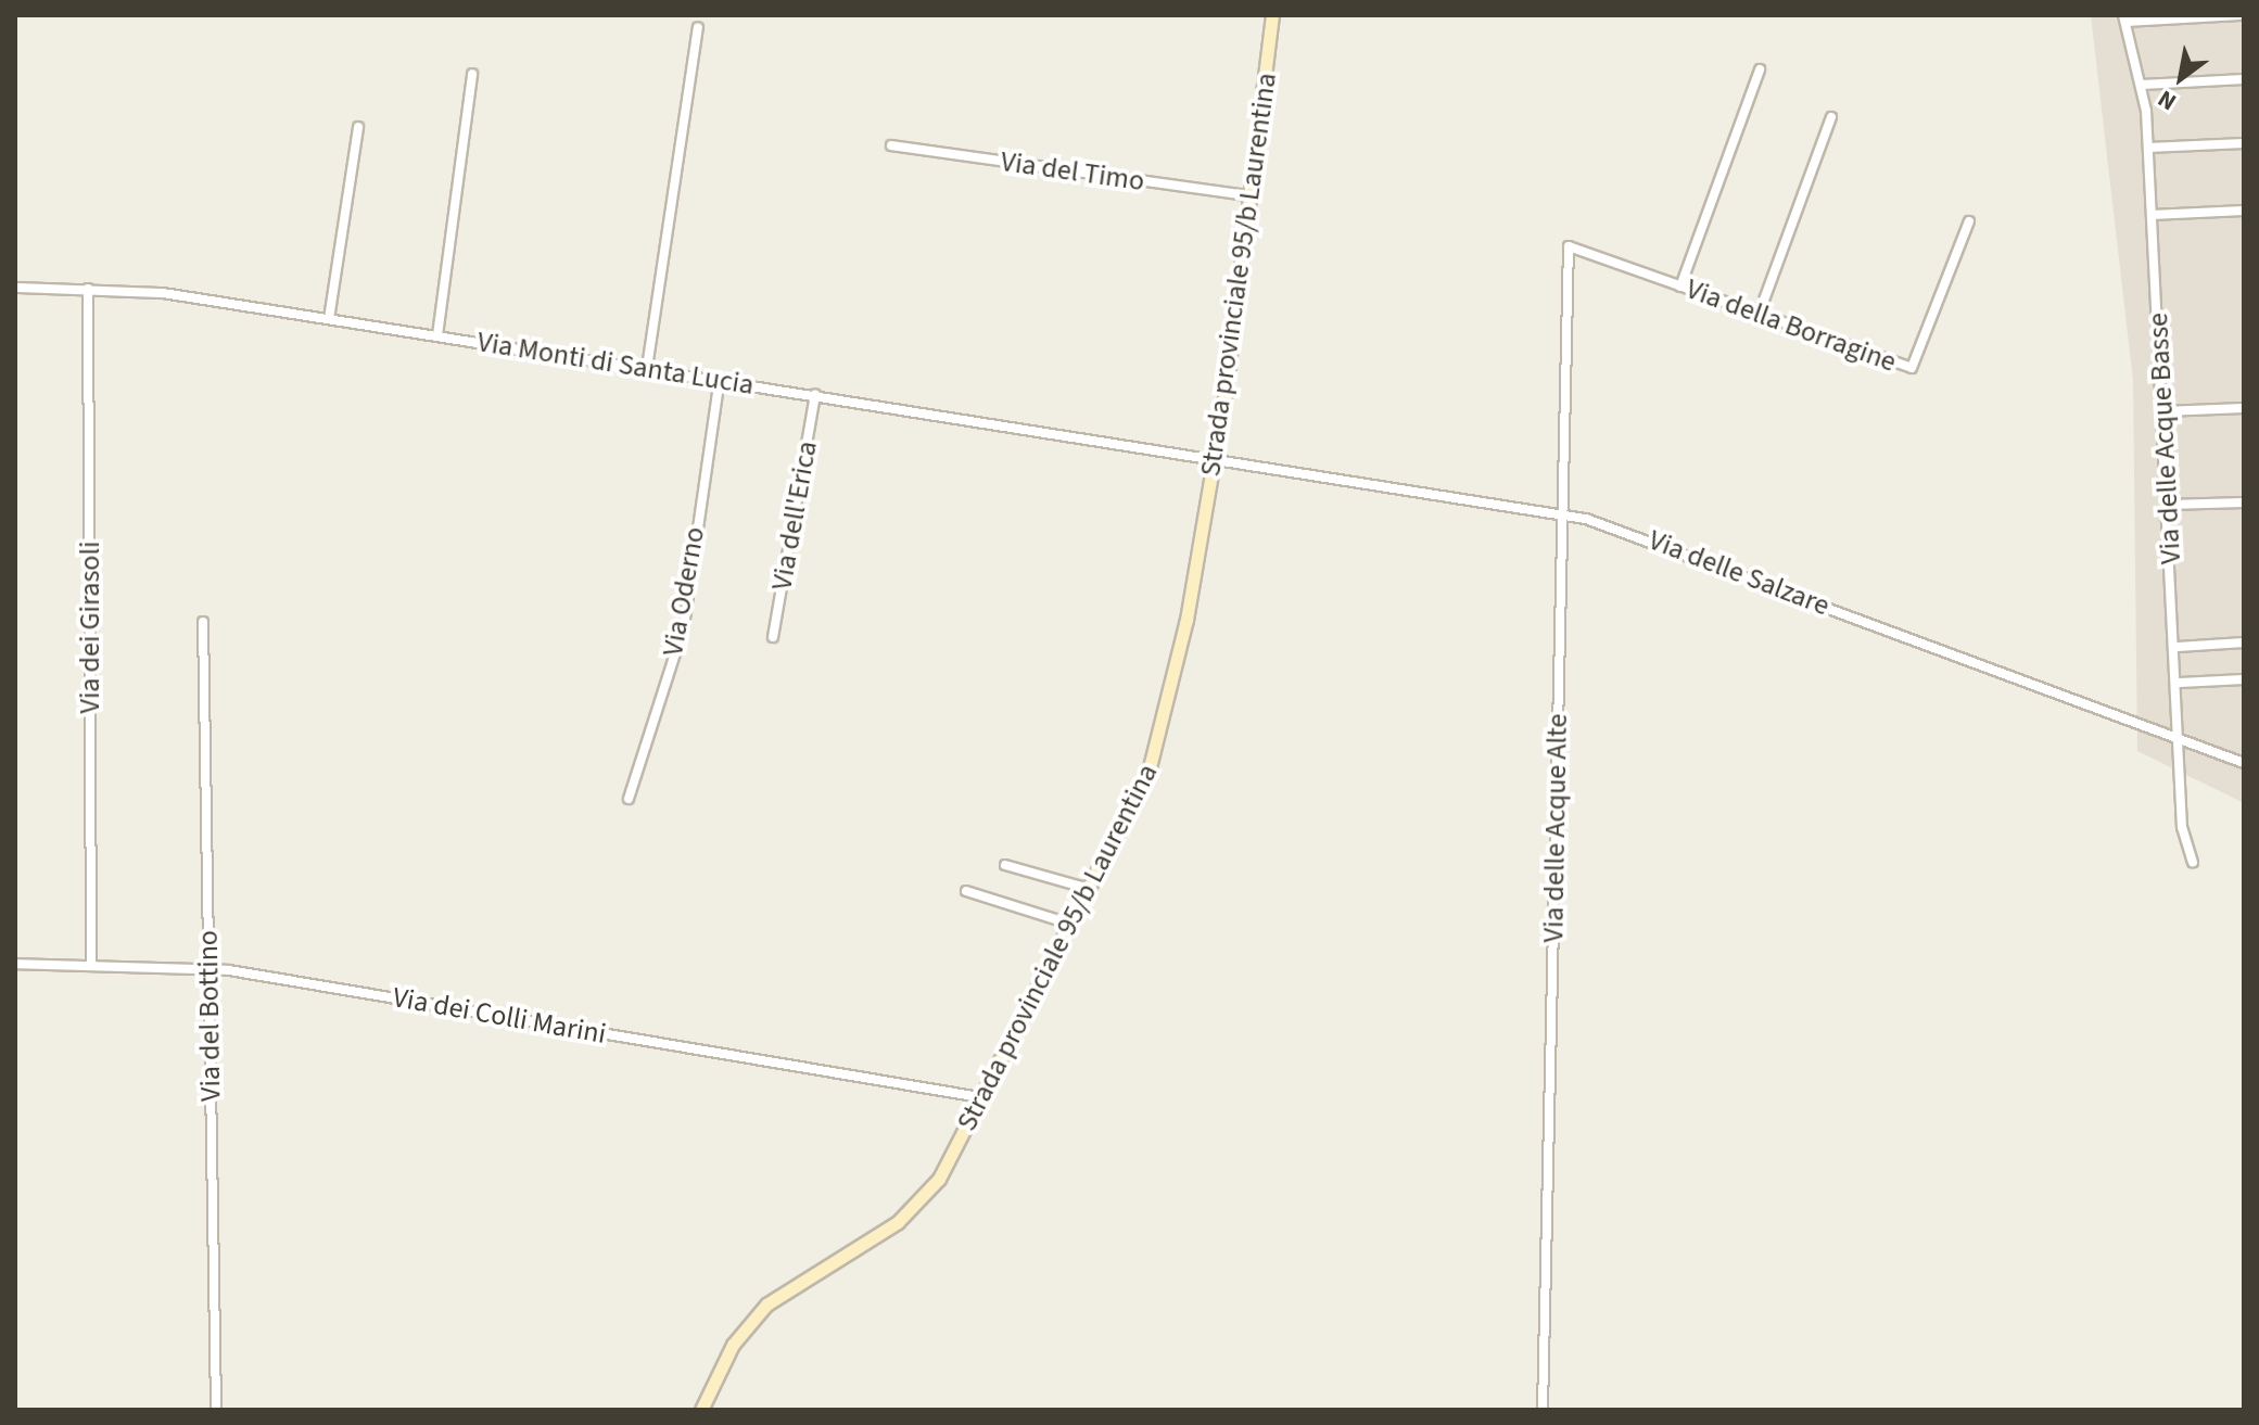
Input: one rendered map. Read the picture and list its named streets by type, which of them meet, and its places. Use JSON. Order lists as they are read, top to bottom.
{
  "streets": {
    "main road": ["Strada provinciale 95/b Laurentina"],
    "street": [
      "Via del Timo",
      "Via della Borragine",
      "Via Monti di Santa Lucia",
      "Via delle Acque Basse",
      "Via dell'Erica",
      "Via delle Salzare",
      "Via Oderno",
      "Via dei Girasoli",
      "Via delle Acque Alte",
      "Via del Bottino",
      "Via dei Colli Marini"
    ]
  },
  "crossings": [
    ["Via del Timo", "Strada provinciale 95/b Laurentina"],
    ["Strada provinciale 95/b Laurentina", "Via Monti di Santa Lucia"],
    ["Strada provinciale 95/b Laurentina", "Via delle Salzare"],
    ["Strada provinciale 95/b Laurentina", "Via dei Colli Marini"],
    ["Via della Borragine", "Via delle Acque Alte"],
    ["Via Monti di Santa Lucia", "Via dell'Erica"],
    ["Via Monti di Santa Lucia", "Via delle Salzare"],
    ["Via Monti di Santa Lucia", "Via Oderno"],
    ["Via Monti di Santa Lucia", "Via dei Girasoli"],
    ["Via delle Acque Basse", "Via delle Salzare"],
    ["Via delle Salzare", "Via delle Acque Alte"],
    ["Via dei Girasoli", "Via dei Colli Marini"],
    ["Via del Bottino", "Via dei Colli Marini"]
  ],
  "north": "bottom left"
}
